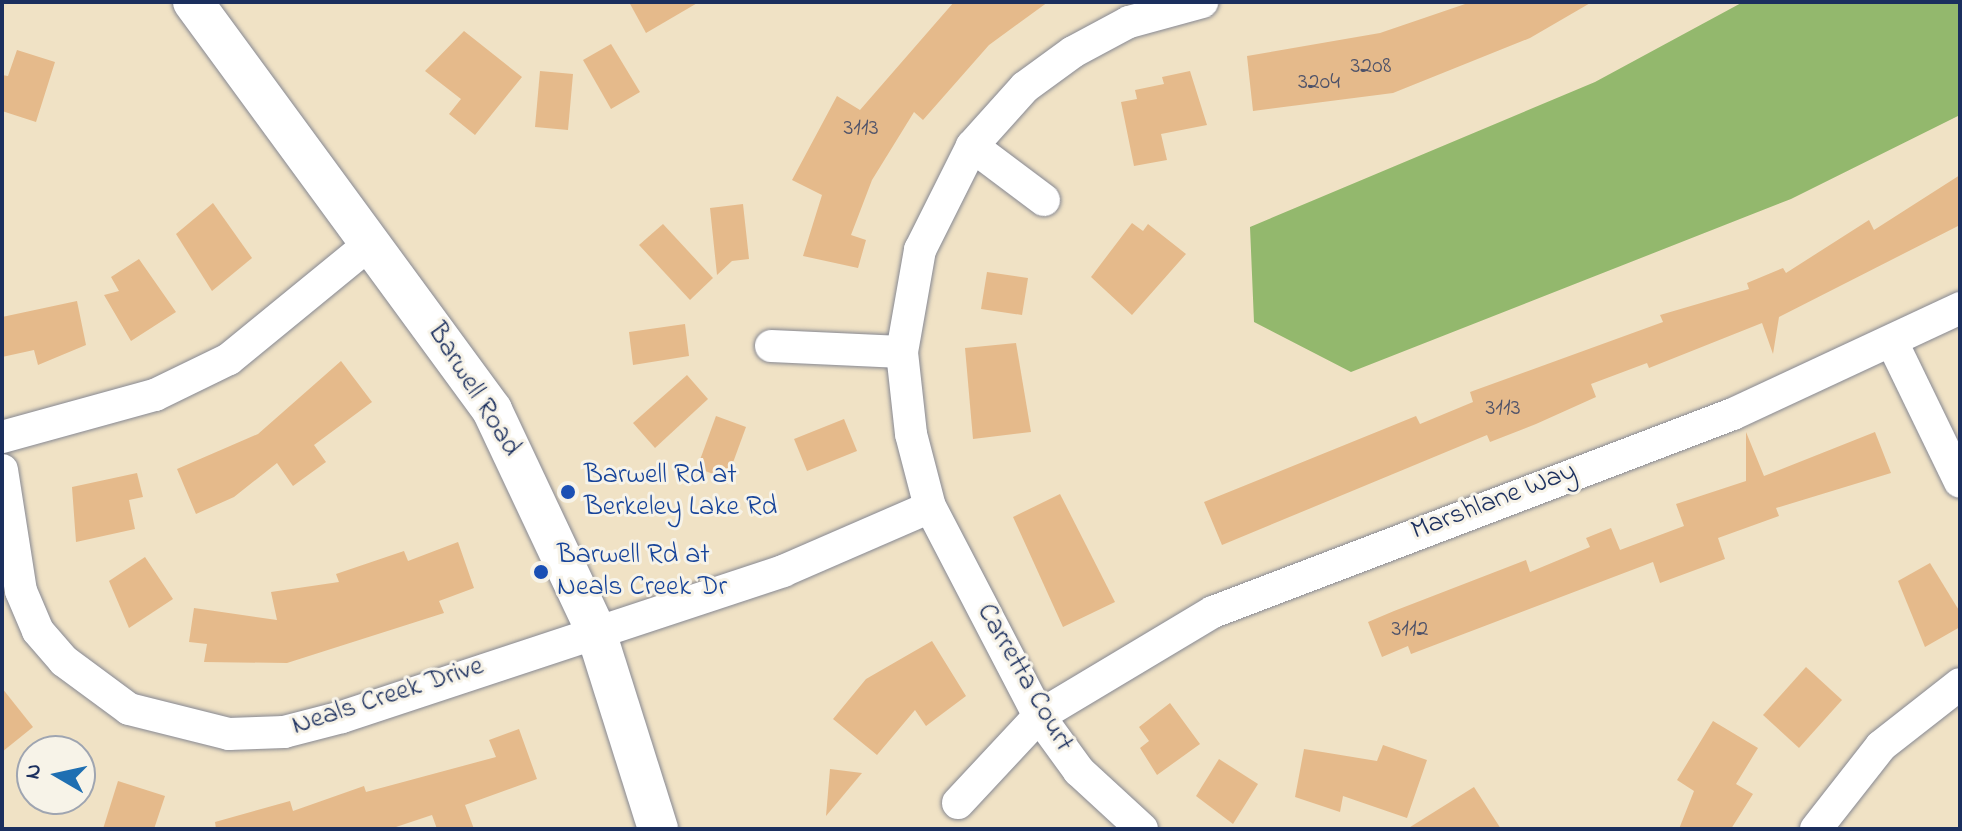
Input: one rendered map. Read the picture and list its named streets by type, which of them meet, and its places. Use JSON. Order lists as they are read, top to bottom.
{
  "streets": {
    "street": [
      "Barwell Road",
      "Marshlane Way",
      "Carretta Court",
      "Neals Creek Drive"
    ]
  },
  "crossings": [
    ["Barwell Road", "Neals Creek Drive"],
    ["Marshlane Way", "Carretta Court"],
    ["Carretta Court", "Neals Creek Drive"]
  ],
  "places": ["Barwell Rd at Berkeley Lake Rd", "Barwell Rd at Neals Creek Dr"],
  "house_numbers": [
    "3208",
    "3204",
    "3113",
    "3113",
    "3112"
  ],
  "north": "left"
}
